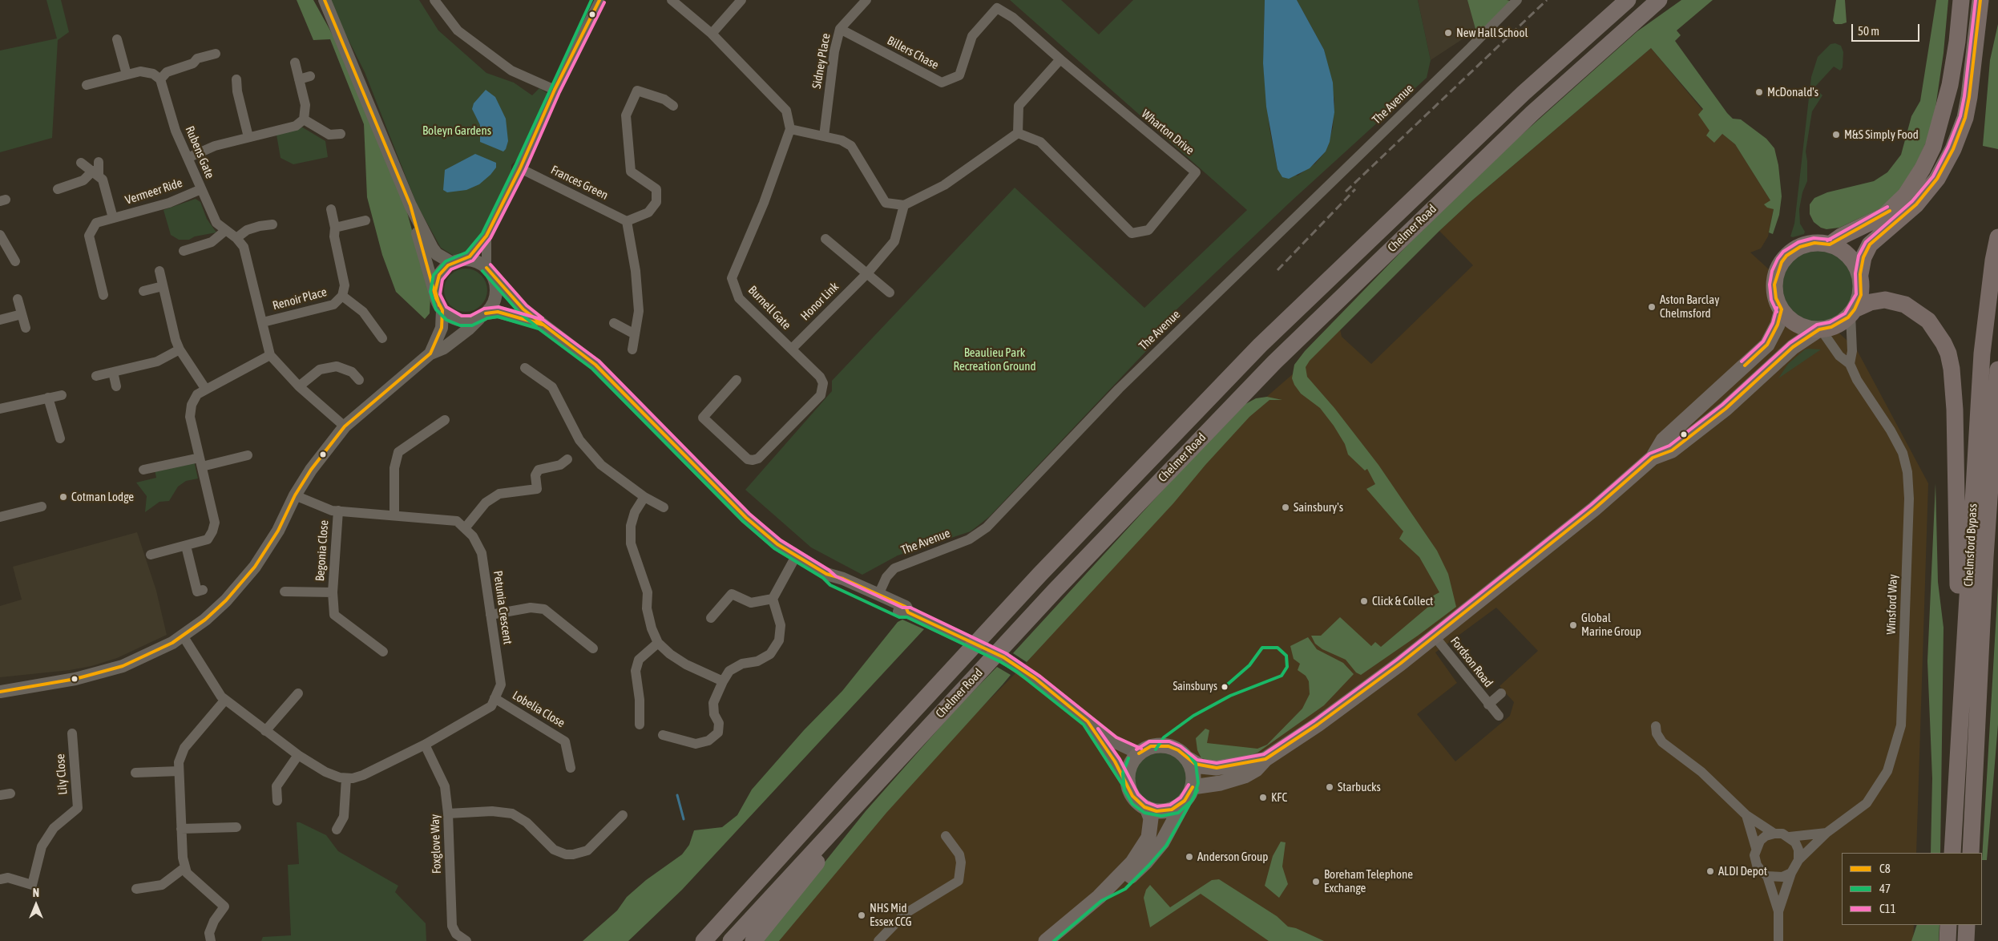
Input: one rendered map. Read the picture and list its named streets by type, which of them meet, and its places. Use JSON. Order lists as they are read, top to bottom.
{
  "streets": {
    "highway": ["Chelmsford Bypass"],
    "main road": ["Chelmer Road"],
    "street": [
      "Billers Chase",
      "Sidney Place",
      "The Avenue",
      "Wharton Drive",
      "Rubens Gate",
      "Frances Green",
      "Vermeer Ride",
      "Renoir Place",
      "Honor Link",
      "Burnell Gate",
      "Begonia Close",
      "Winsford Way",
      "Petunia Crescent",
      "Fordson Road",
      "Lobelia Close",
      "Lily Close",
      "Foxglove Way"
    ]
  },
  "crossings": [
    ["Billers Chase", "Sidney Place"],
    ["Billers Chase", "Wharton Drive"],
    ["Rubens Gate", "Vermeer Ride"],
    ["Rubens Gate", "Renoir Place"],
    ["Honor Link", "Burnell Gate"],
    ["Begonia Close", "Petunia Crescent"],
    ["Petunia Crescent", "Lobelia Close"]
  ],
  "parks": ["Boleyn Gardens", "Beaulieu Park Recreation Ground"],
  "places": [
    "New Hall School",
    "McDonald's",
    "M&S Simply Food",
    "Aston Barclay Chelmsford",
    "Cotman Lodge",
    "Sainsbury's",
    "Click & Collect",
    "Global Marine Group",
    "Sainsburys",
    "Starbucks",
    "KFC",
    "Anderson Group",
    "ALDI Depot",
    "Boreham Telephone Exchange",
    "NHS Mid Essex CCG"
  ],
  "lines": ["transit line C8", "transit line 47", "transit line C11"],
  "legend": ["C8", "47", "C11"],
  "scale_bar": "50 m",
  "north": "top"
}
